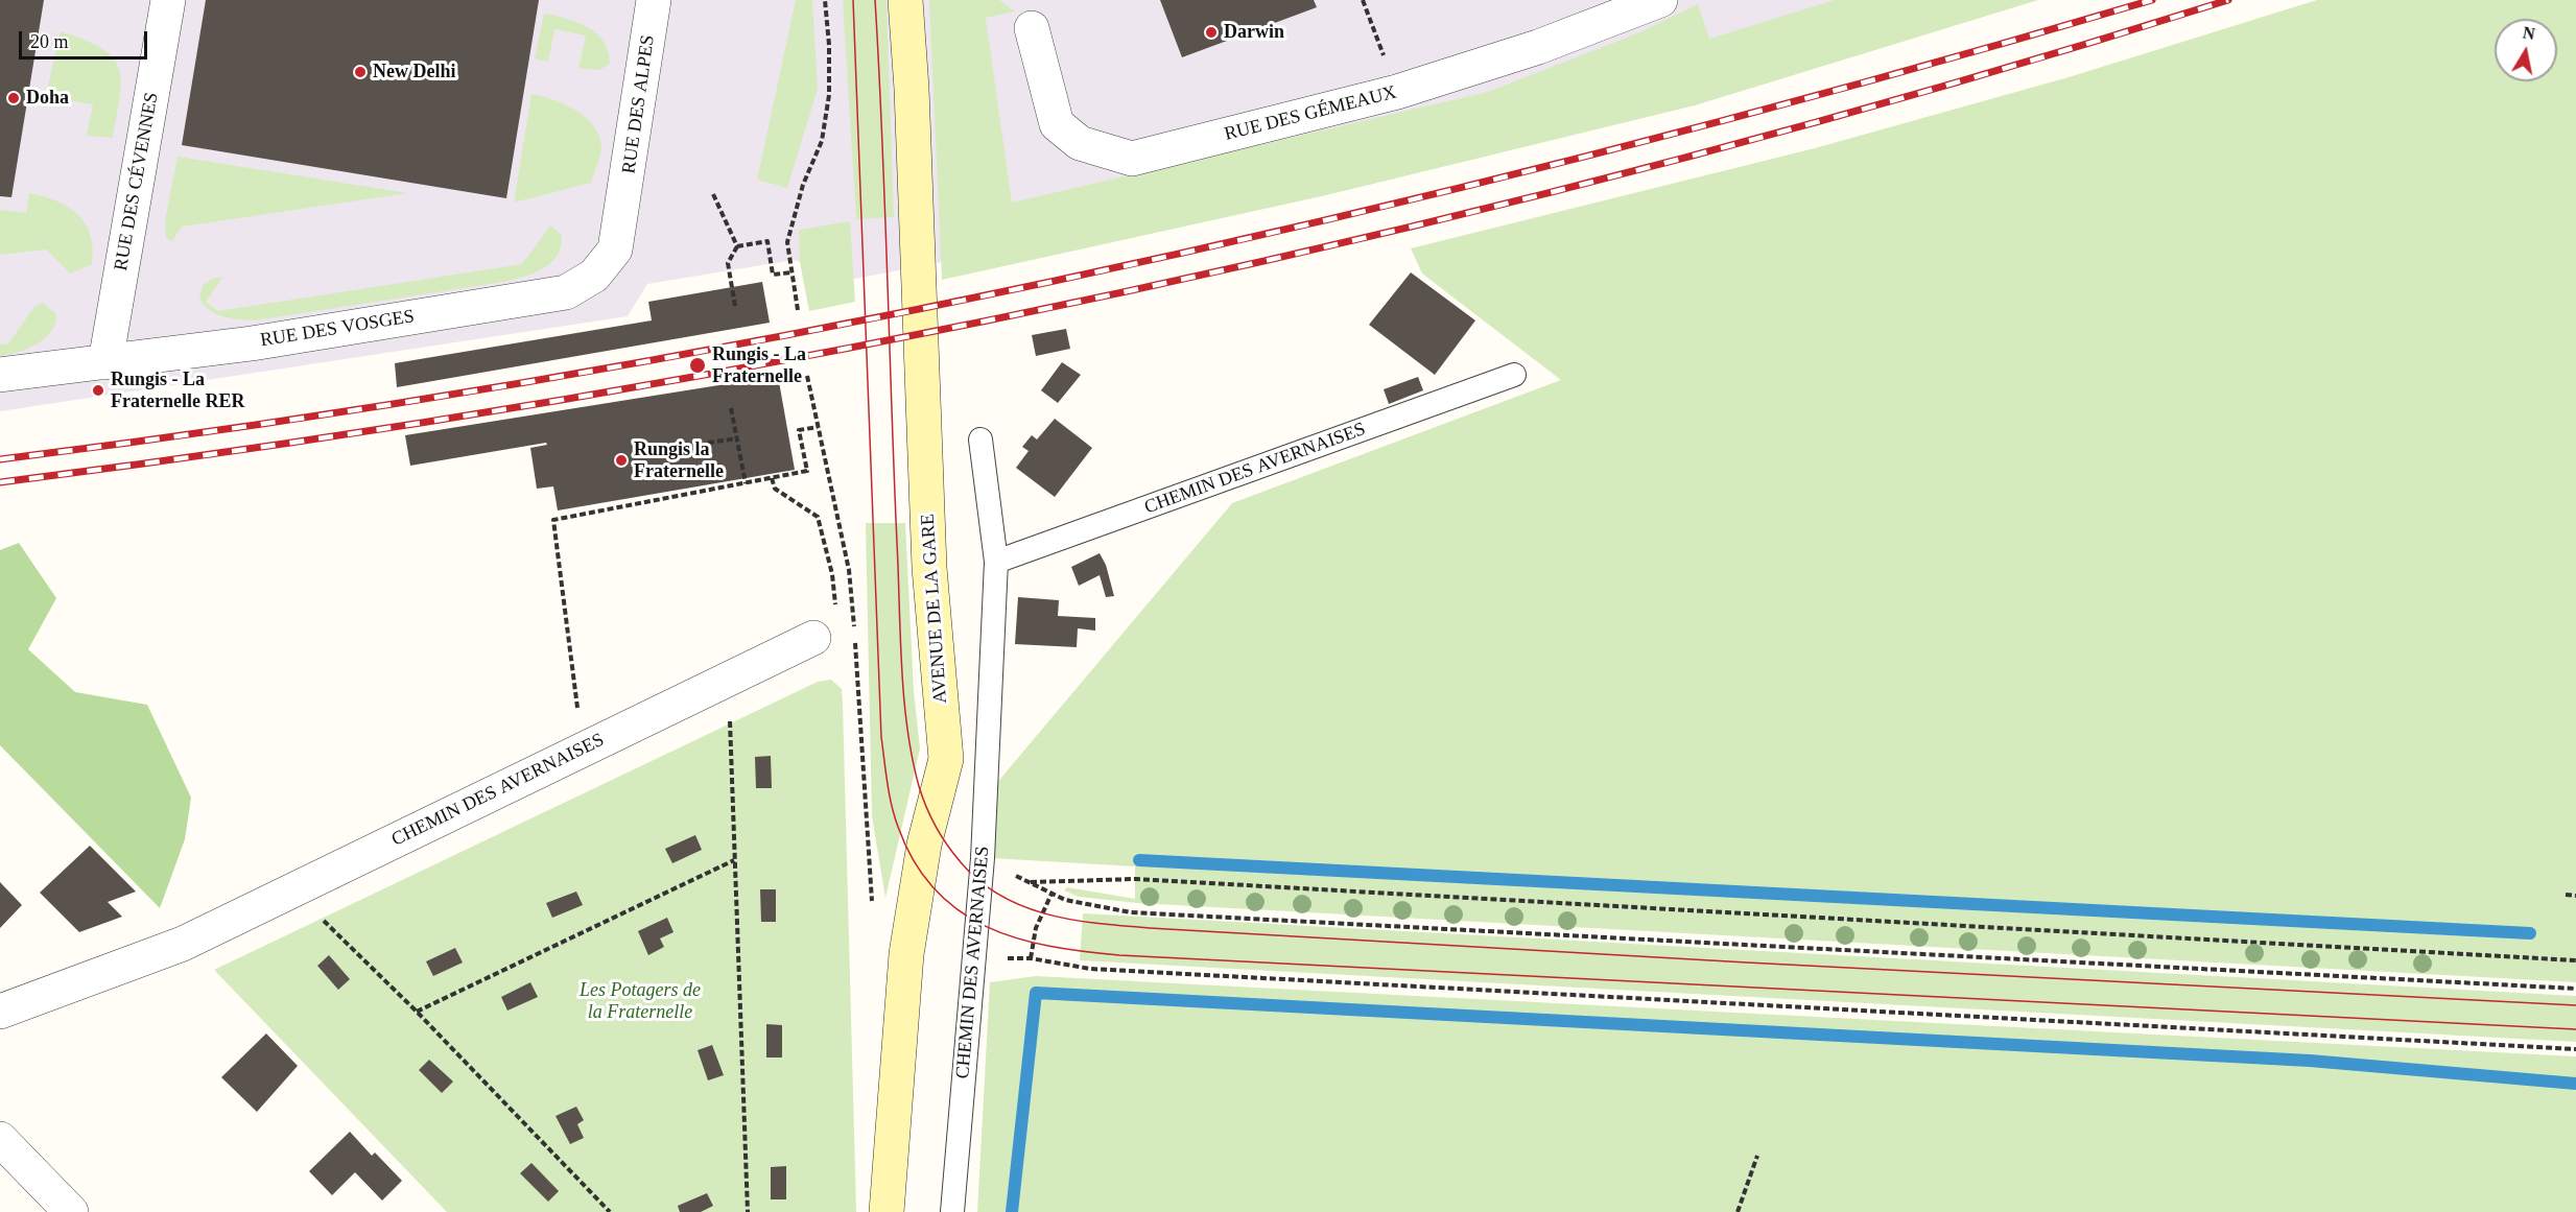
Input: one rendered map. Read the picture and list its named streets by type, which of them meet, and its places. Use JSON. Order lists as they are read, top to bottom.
{
  "streets": {
    "main road": ["AVENUE DE LA GARE"],
    "street": [
      "RUE DES ALPES",
      "RUE DES GÉMEAUX",
      "RUE DES CÉVENNES",
      "RUE DES VOSGES",
      "CHEMIN DES AVERNAISES"
    ]
  },
  "crossings": [
    ["RUE DES ALPES", "RUE DES VOSGES"],
    ["RUE DES CÉVENNES", "RUE DES VOSGES"]
  ],
  "parks": ["Les Potagers de la Fraternelle"],
  "places": [
    "Darwin",
    "New Delhi",
    "Doha",
    "Rungis - La Fraternelle",
    "Rungis - La Fraternelle RER",
    "Rungis la Fraternelle"
  ],
  "scale_bar": "20 m",
  "north": "top"
}
